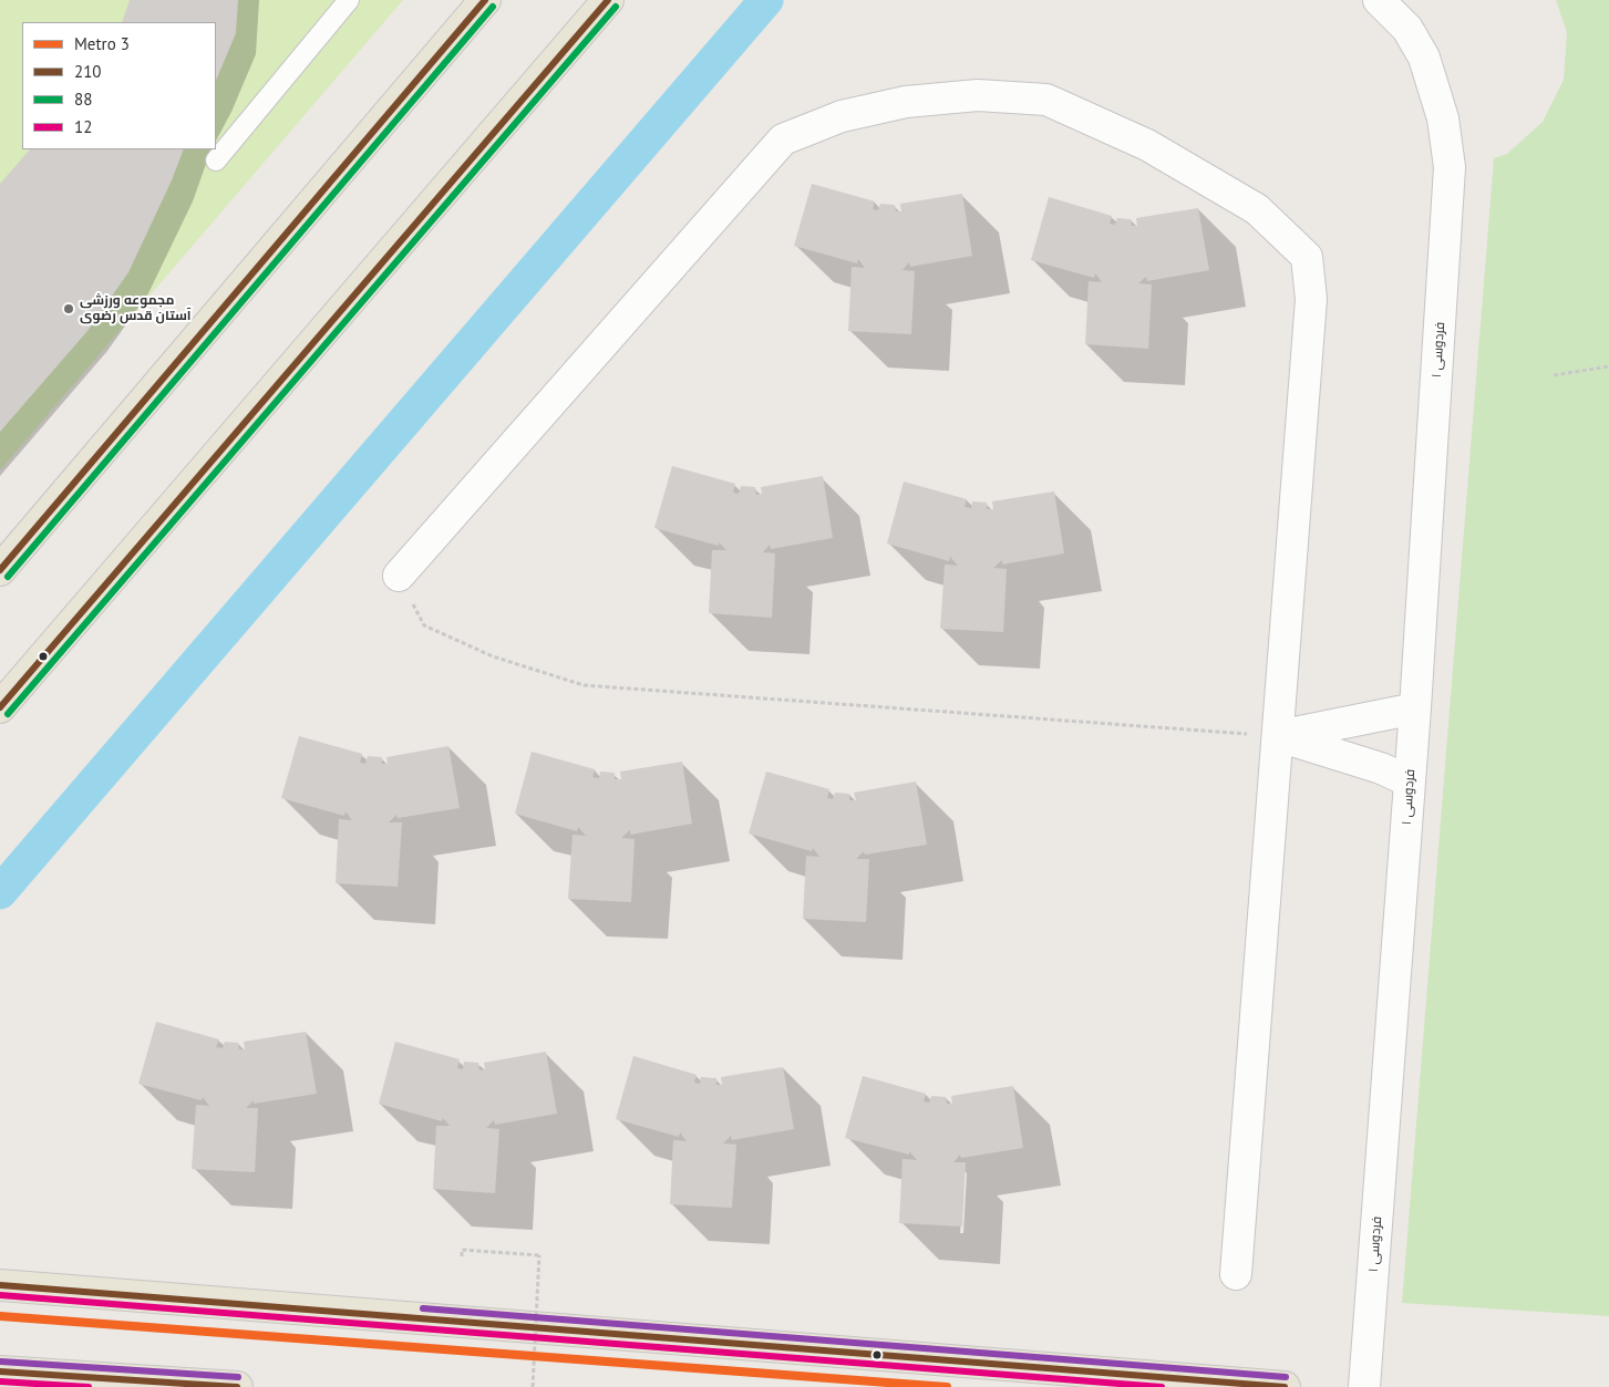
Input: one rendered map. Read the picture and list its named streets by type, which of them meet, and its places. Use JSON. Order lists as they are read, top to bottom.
{
  "streets": {
    "street": ["فردوسی ۱"]
  },
  "places": ["مجموعه ورزشی آستان قدس رضوی"],
  "lines": [
    "transit line 210",
    "transit line 88",
    "transit line 12",
    "metro line 3"
  ],
  "legend": [
    "Metro 3",
    "210",
    "88",
    "12"
  ]
}
